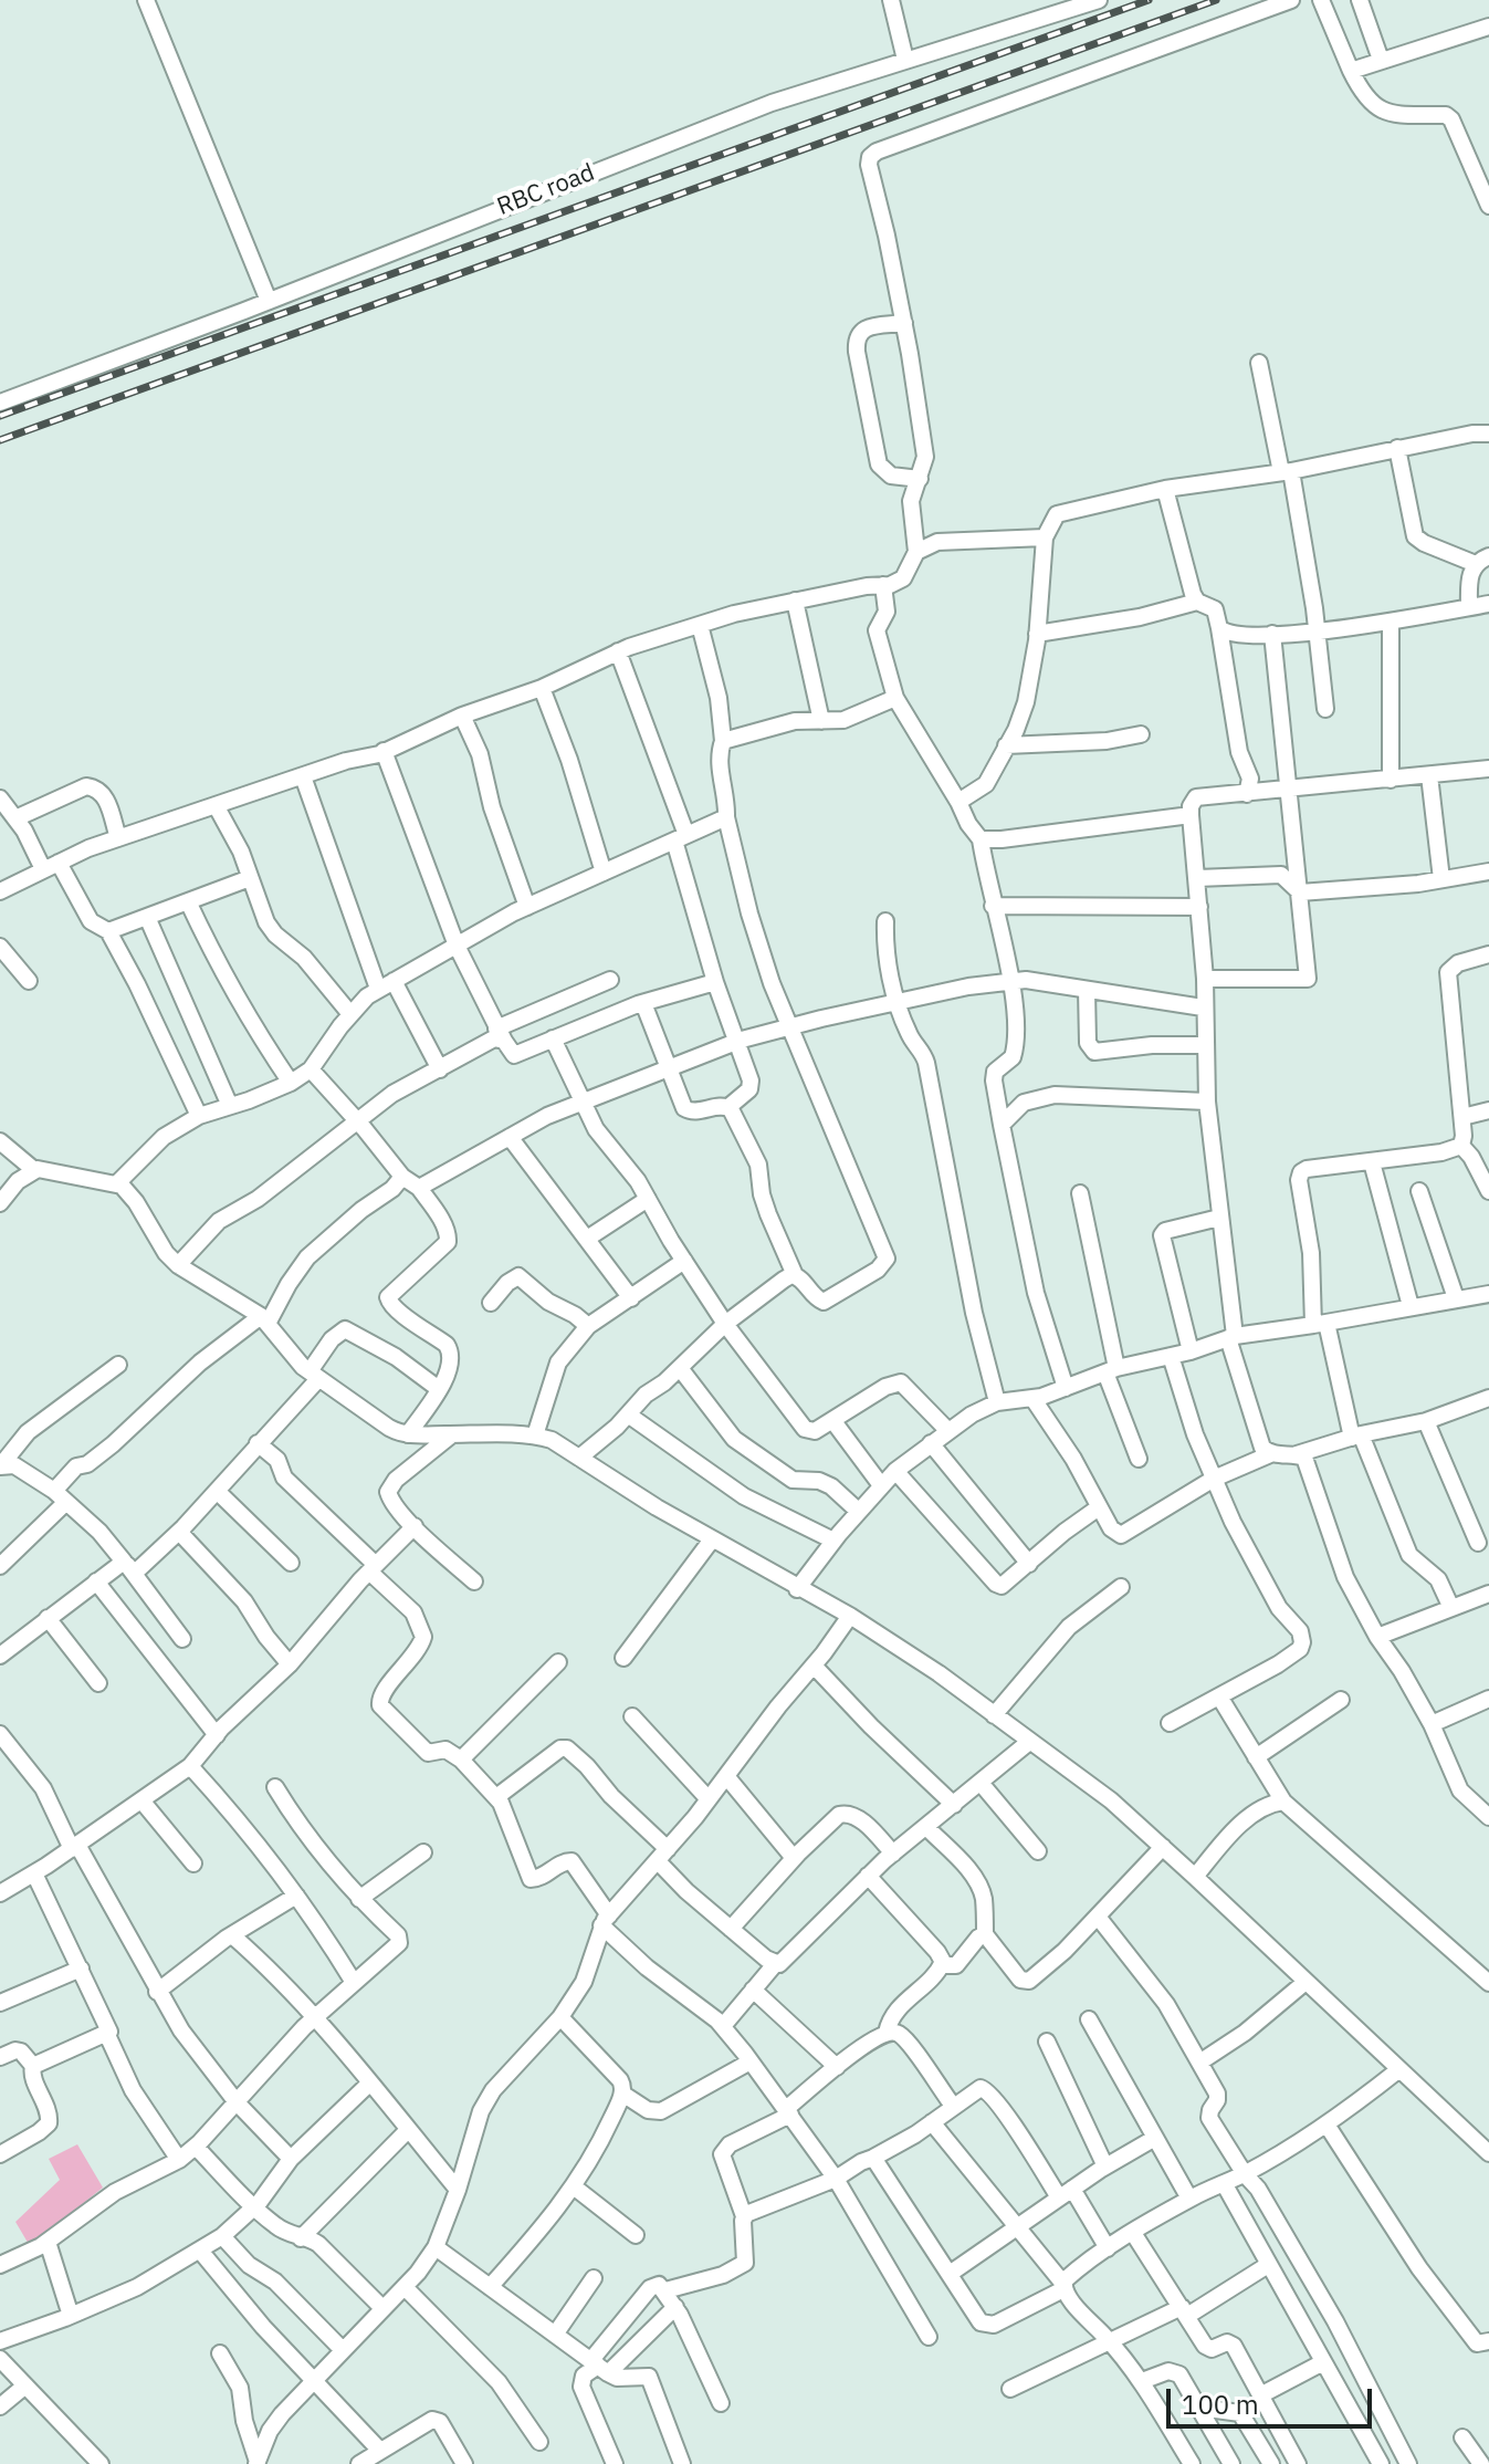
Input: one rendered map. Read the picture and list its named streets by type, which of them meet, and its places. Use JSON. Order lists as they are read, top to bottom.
{
  "streets": {
    "street": ["RBC road"]
  },
  "scale_bar": "100 m"
}
